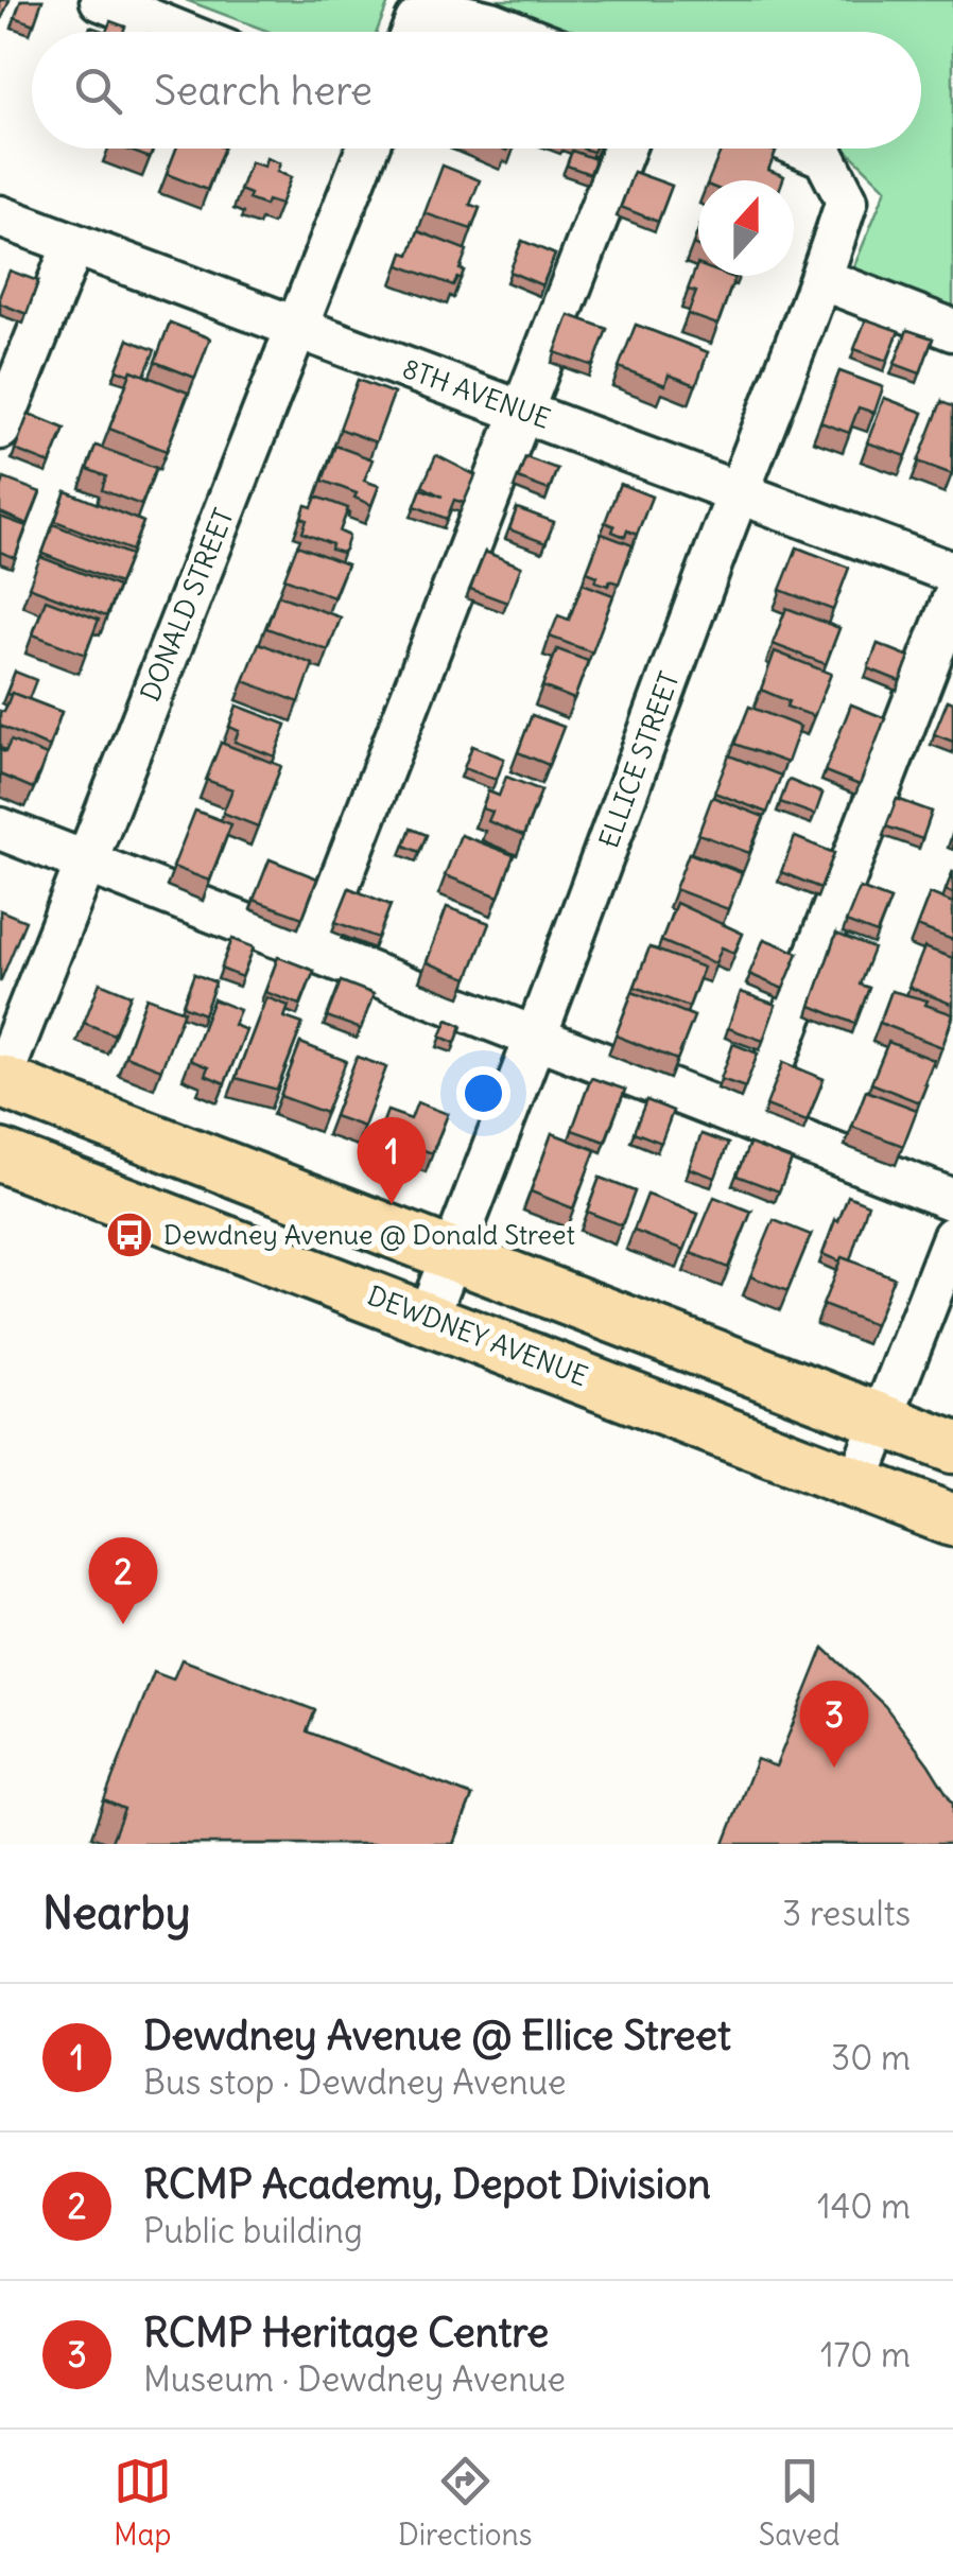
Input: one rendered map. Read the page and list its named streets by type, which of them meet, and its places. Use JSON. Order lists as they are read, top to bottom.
{
  "streets": {
    "main road": ["DEWDNEY AVENUE"],
    "street": ["8TH AVENUE", "DONALD STREET", "ELLICE STREET"]
  },
  "crossings": [
    ["8TH AVENUE", "DONALD STREET"],
    ["8TH AVENUE", "ELLICE STREET"],
    ["ELLICE STREET", "DEWDNEY AVENUE"]
  ],
  "places": {
    "bus stop": ["Dewdney Avenue @ Donald Street"]
  },
  "north": "top",
  "page": {
    "search": "Search here",
    "pins": ["1", "2", "3"],
    "heading": ["Nearby", "3 results"],
    "list": [
      {
        "mark": "1",
        "name": "Dewdney Avenue @ Ellice Street",
        "note": "Bus stop · Dewdney Avenue",
        "value": "30 m"
      },
      {
        "mark": "2",
        "name": "RCMP Academy, Depot Division",
        "note": "Public building",
        "value": "140 m"
      },
      {
        "mark": "3",
        "name": "RCMP Heritage Centre",
        "note": "Museum · Dewdney Avenue",
        "value": "170 m"
      }
    ],
    "nav": ["Map", "Directions", "Saved"]
  }
}
